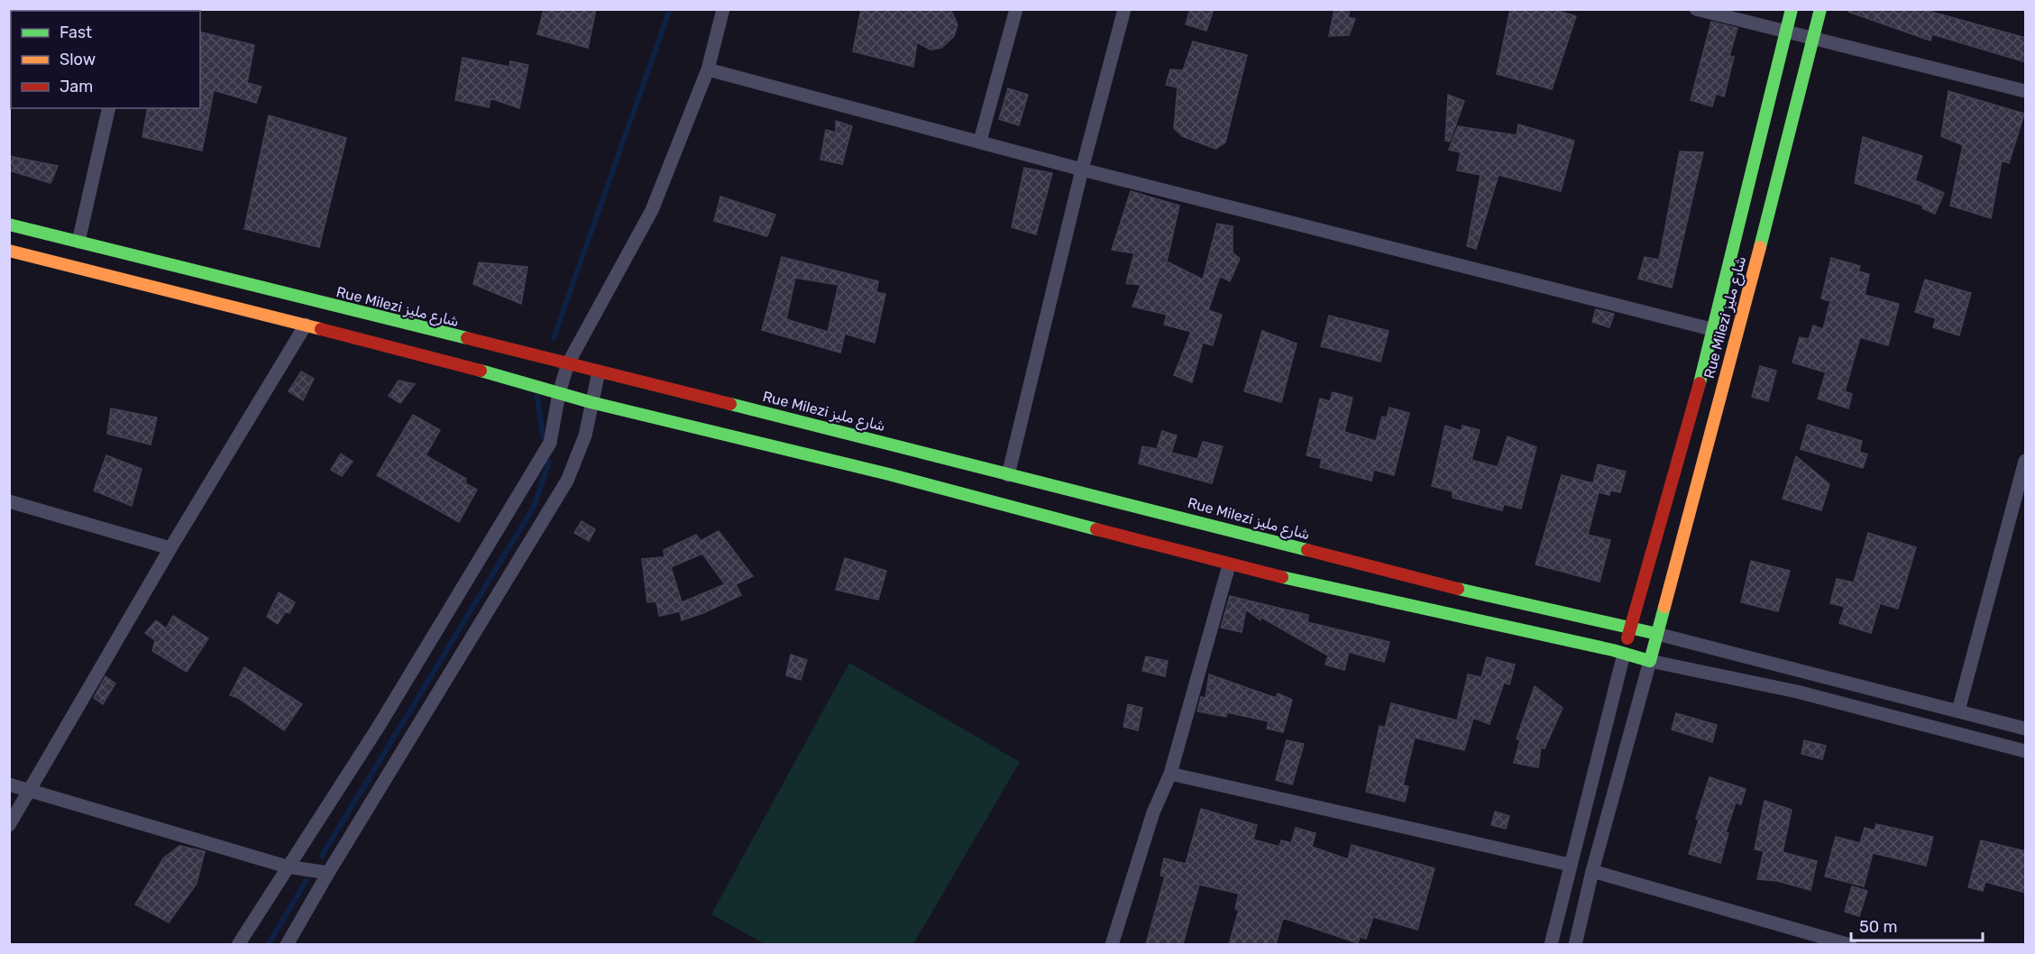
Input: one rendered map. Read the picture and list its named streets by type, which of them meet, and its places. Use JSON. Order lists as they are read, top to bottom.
{
  "streets": {
    "street": ["Rue Milezi شارع مليز"]
  },
  "legend": ["Fast", "Slow", "Jam"],
  "scale_bar": "50 m"
}
